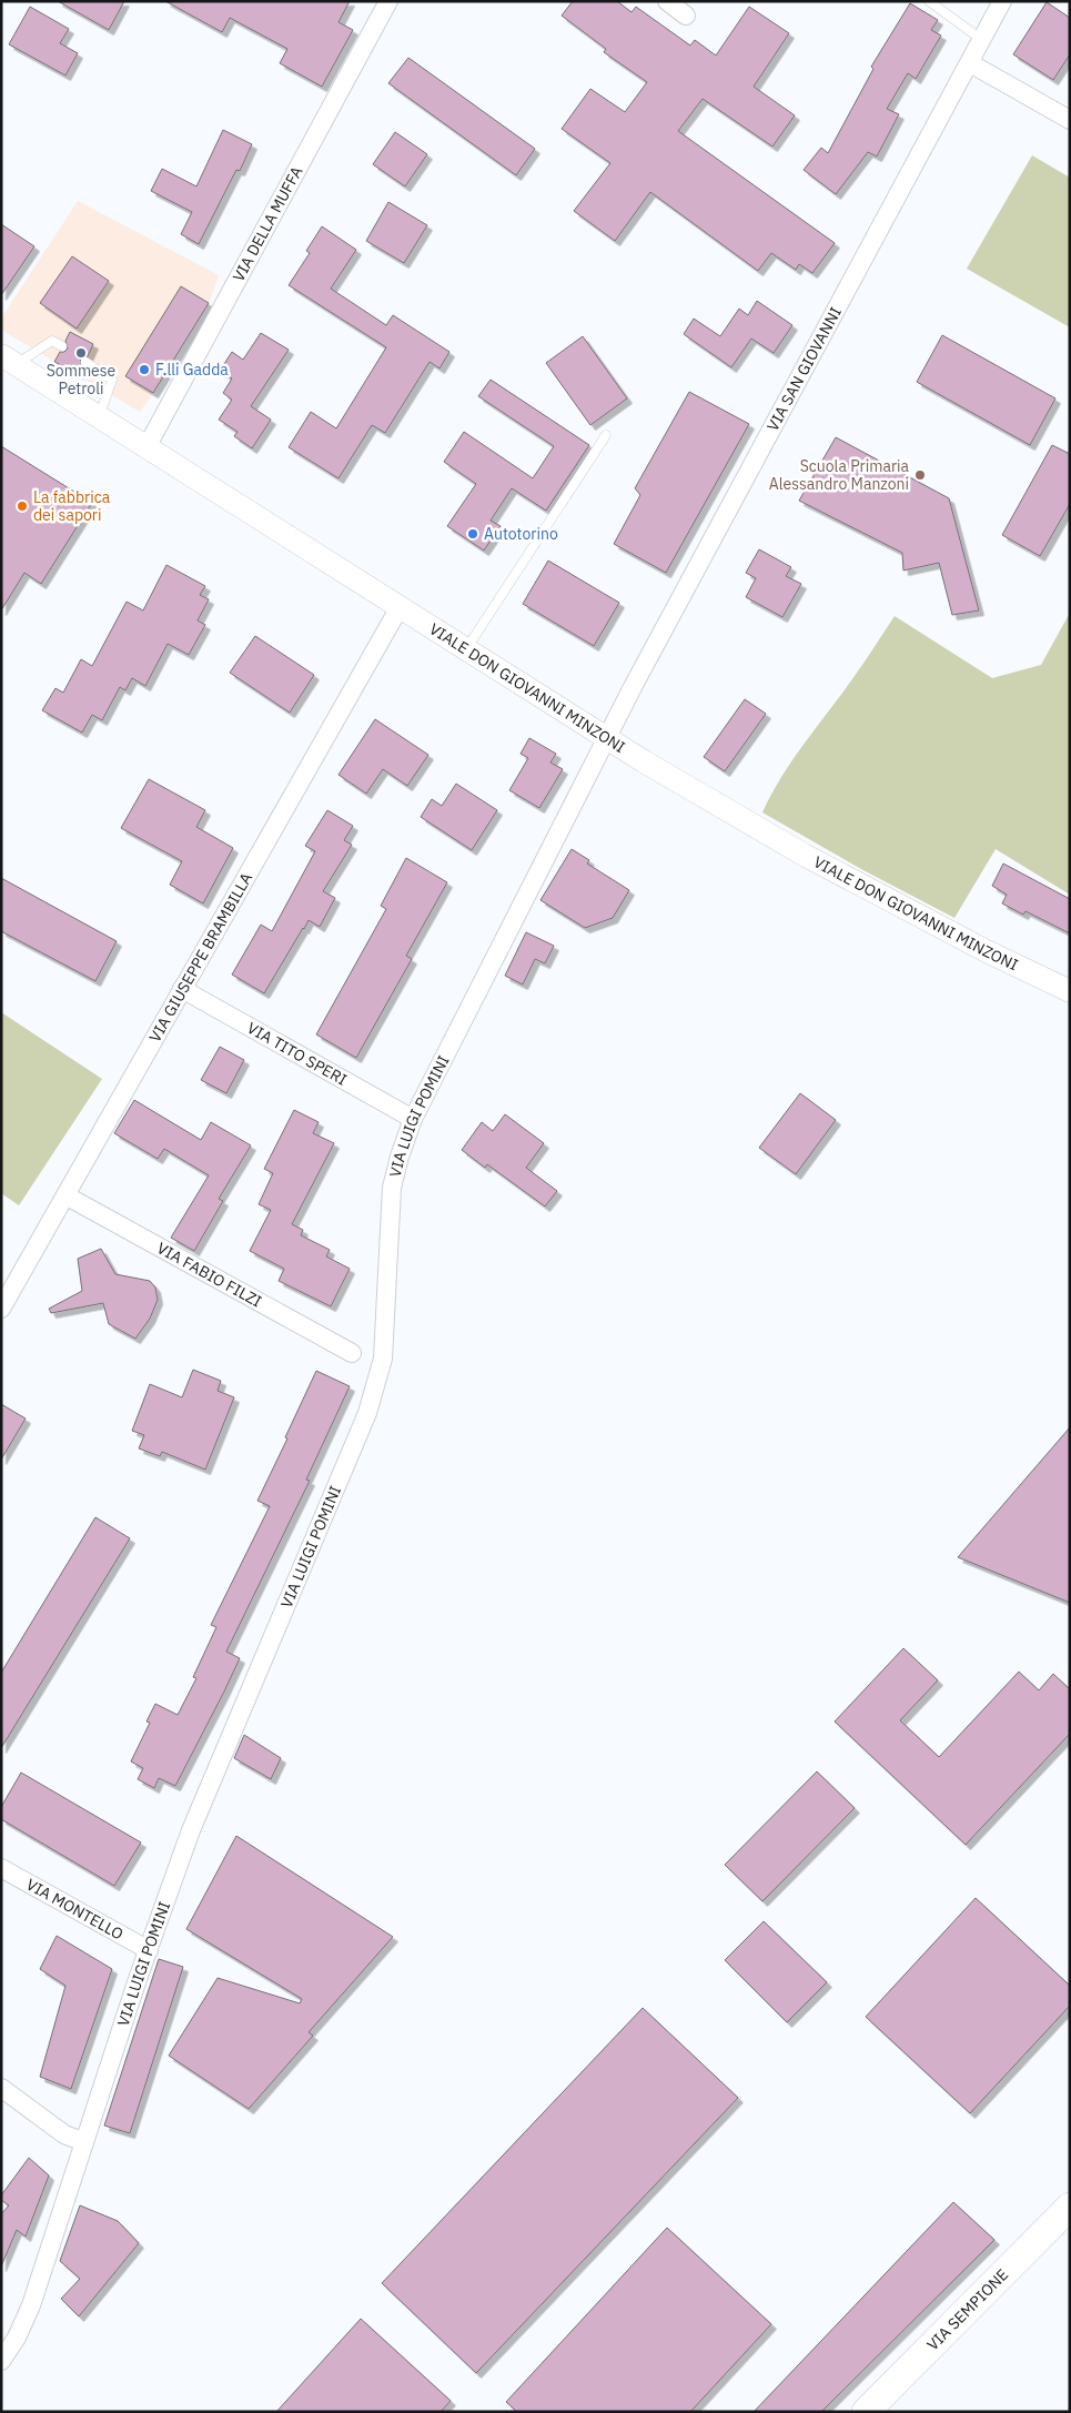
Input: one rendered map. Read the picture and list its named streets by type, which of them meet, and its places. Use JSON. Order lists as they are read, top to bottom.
{
  "streets": {
    "main road": ["VIA SEMPIONE"],
    "street": [
      "VIA DELLA MUFFA",
      "VIA SAN GIOVANNI",
      "VIALE DON GIOVANNI MINZONI",
      "VIA GIUSEPPE BRAMBILLA",
      "VIA TITO SPERI",
      "VIA LUIGI POMINI",
      "VIA FABIO FILZI",
      "VIA MONTELLO"
    ]
  },
  "crossings": [
    ["VIA DELLA MUFFA", "VIALE DON GIOVANNI MINZONI"],
    ["VIA SAN GIOVANNI", "VIALE DON GIOVANNI MINZONI"],
    ["VIA SAN GIOVANNI", "VIA LUIGI POMINI"],
    ["VIALE DON GIOVANNI MINZONI", "VIA GIUSEPPE BRAMBILLA"],
    ["VIALE DON GIOVANNI MINZONI", "VIA LUIGI POMINI"],
    ["VIA GIUSEPPE BRAMBILLA", "VIA TITO SPERI"],
    ["VIA GIUSEPPE BRAMBILLA", "VIA FABIO FILZI"],
    ["VIA TITO SPERI", "VIA LUIGI POMINI"],
    ["VIA LUIGI POMINI", "VIA MONTELLO"]
  ],
  "places": [
    "Sommese Petroli",
    "F.lli Gadda",
    "Scuola Primaria Alessandro Manzoni",
    "La fabbrica dei sapori",
    "Autotorino"
  ]
}
